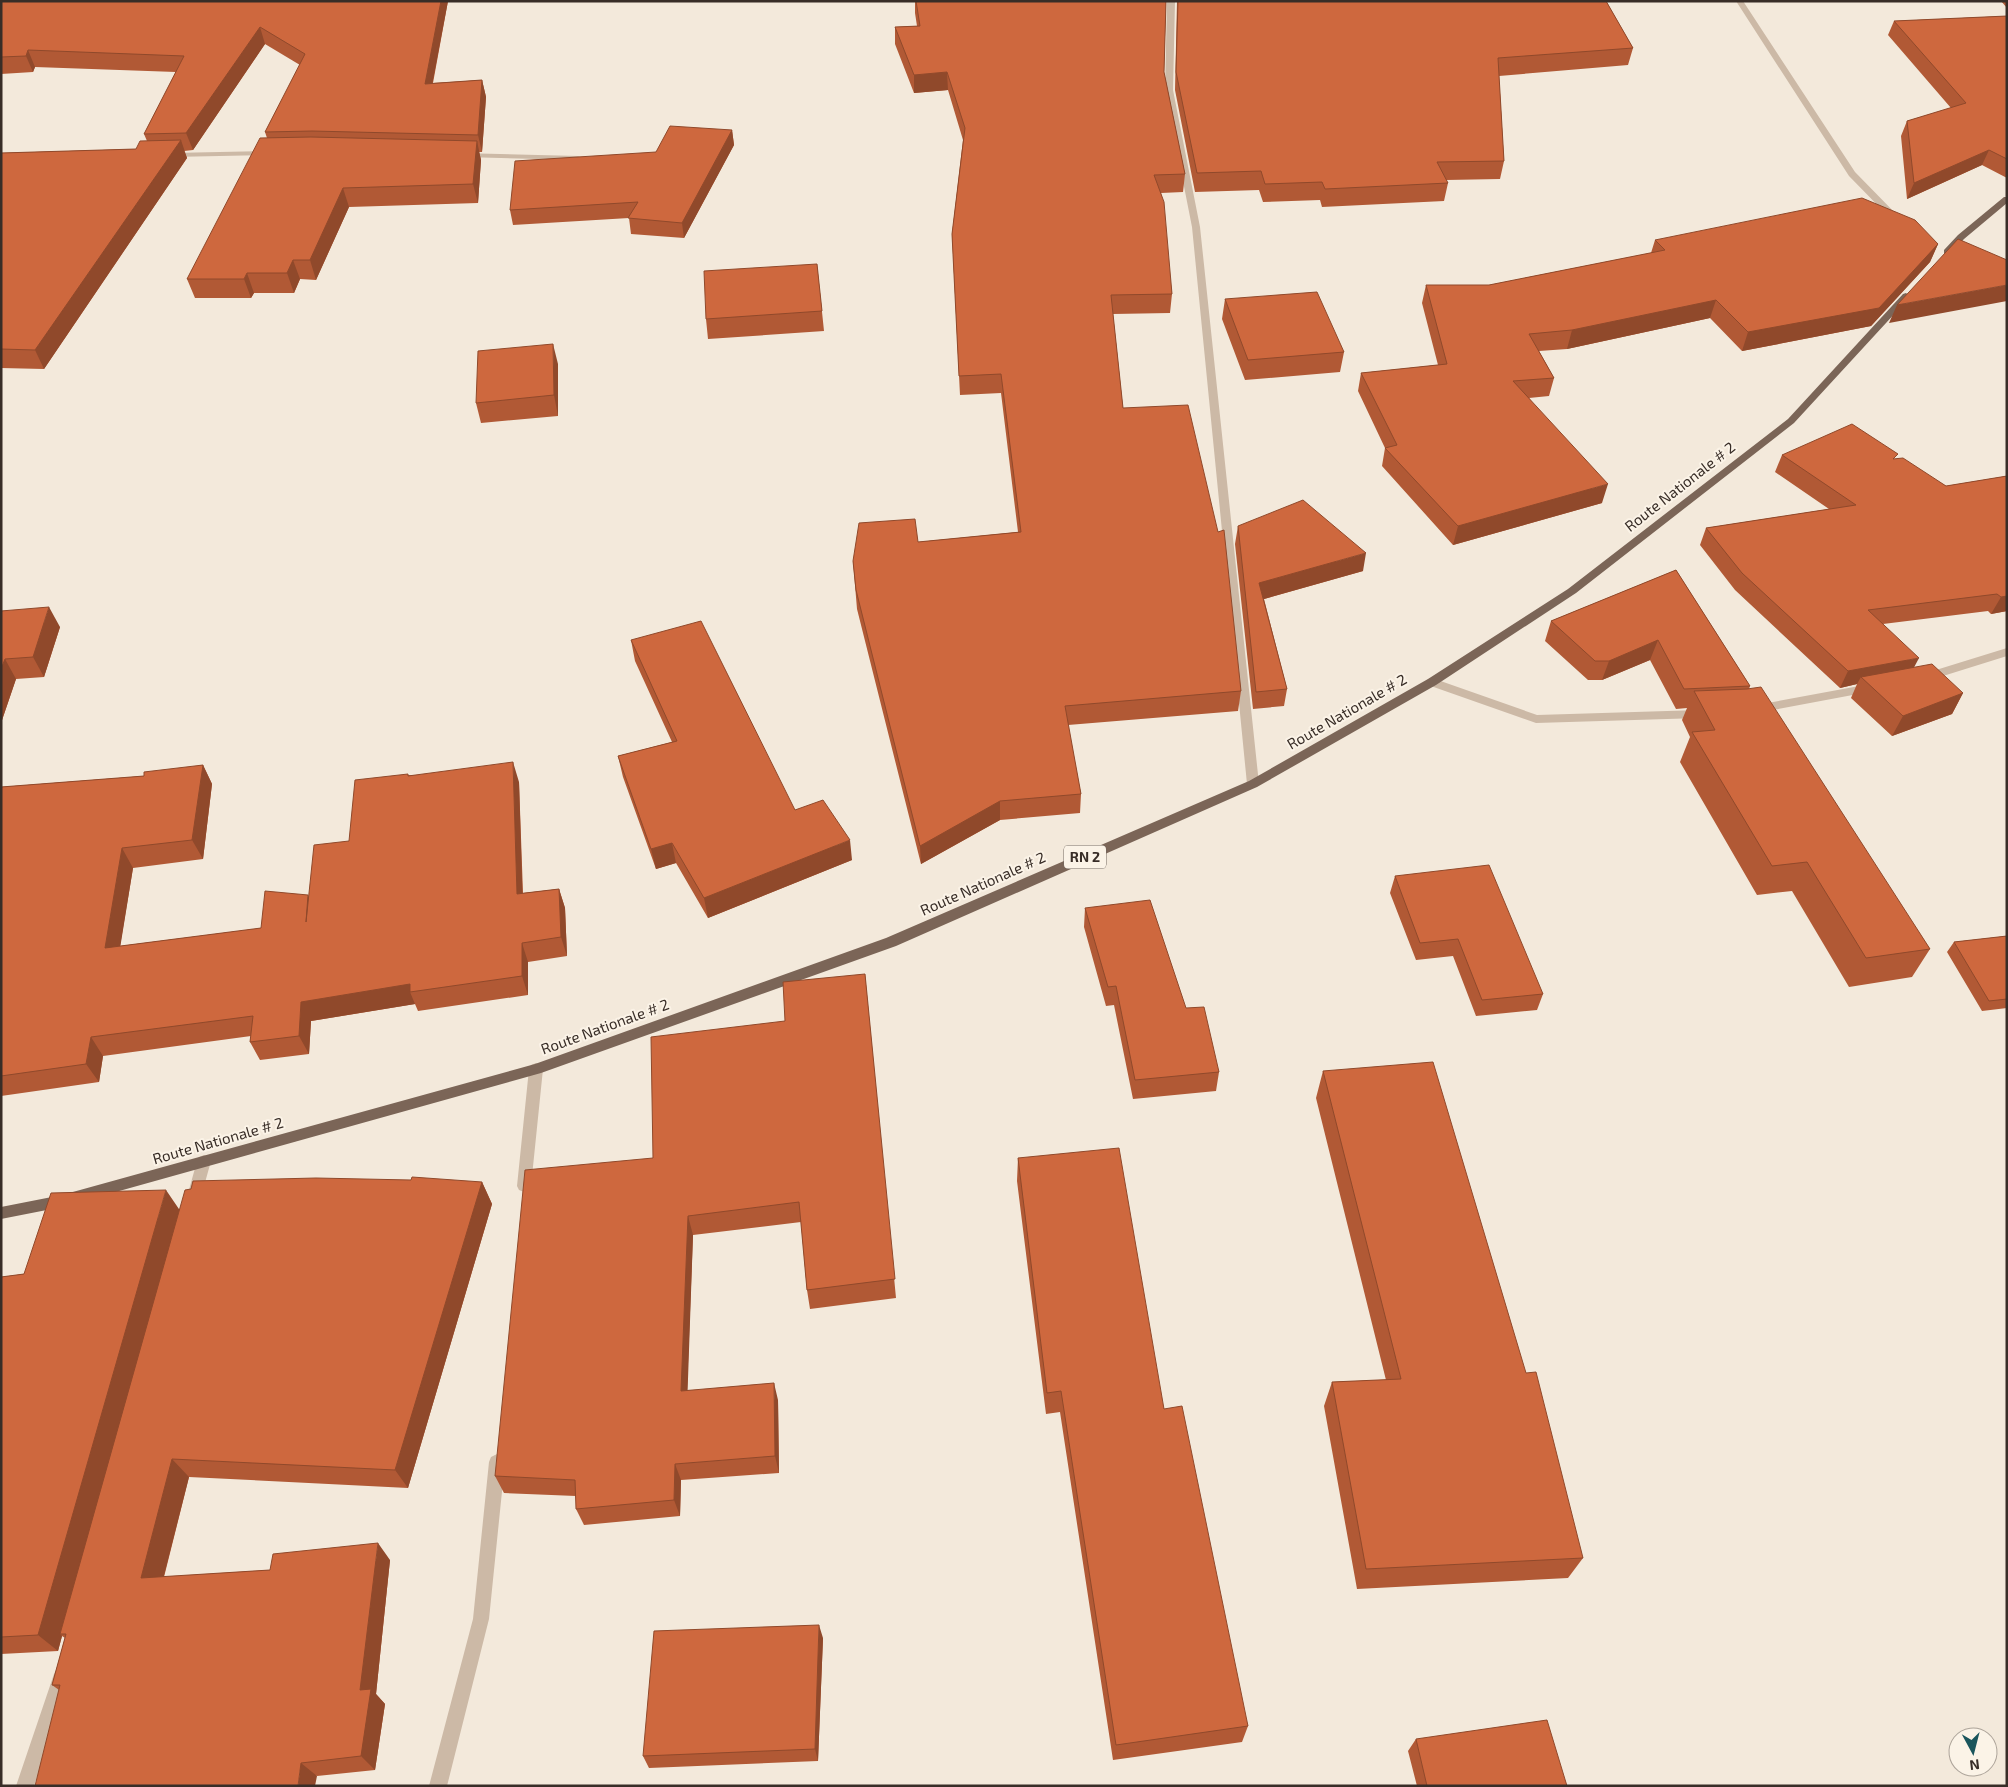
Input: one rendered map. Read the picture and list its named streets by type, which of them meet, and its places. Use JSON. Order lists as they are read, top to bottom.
{
  "streets": {
    "main road": ["Route Nationale # 2", "RN 2"]
  },
  "north": "bottom"
}
